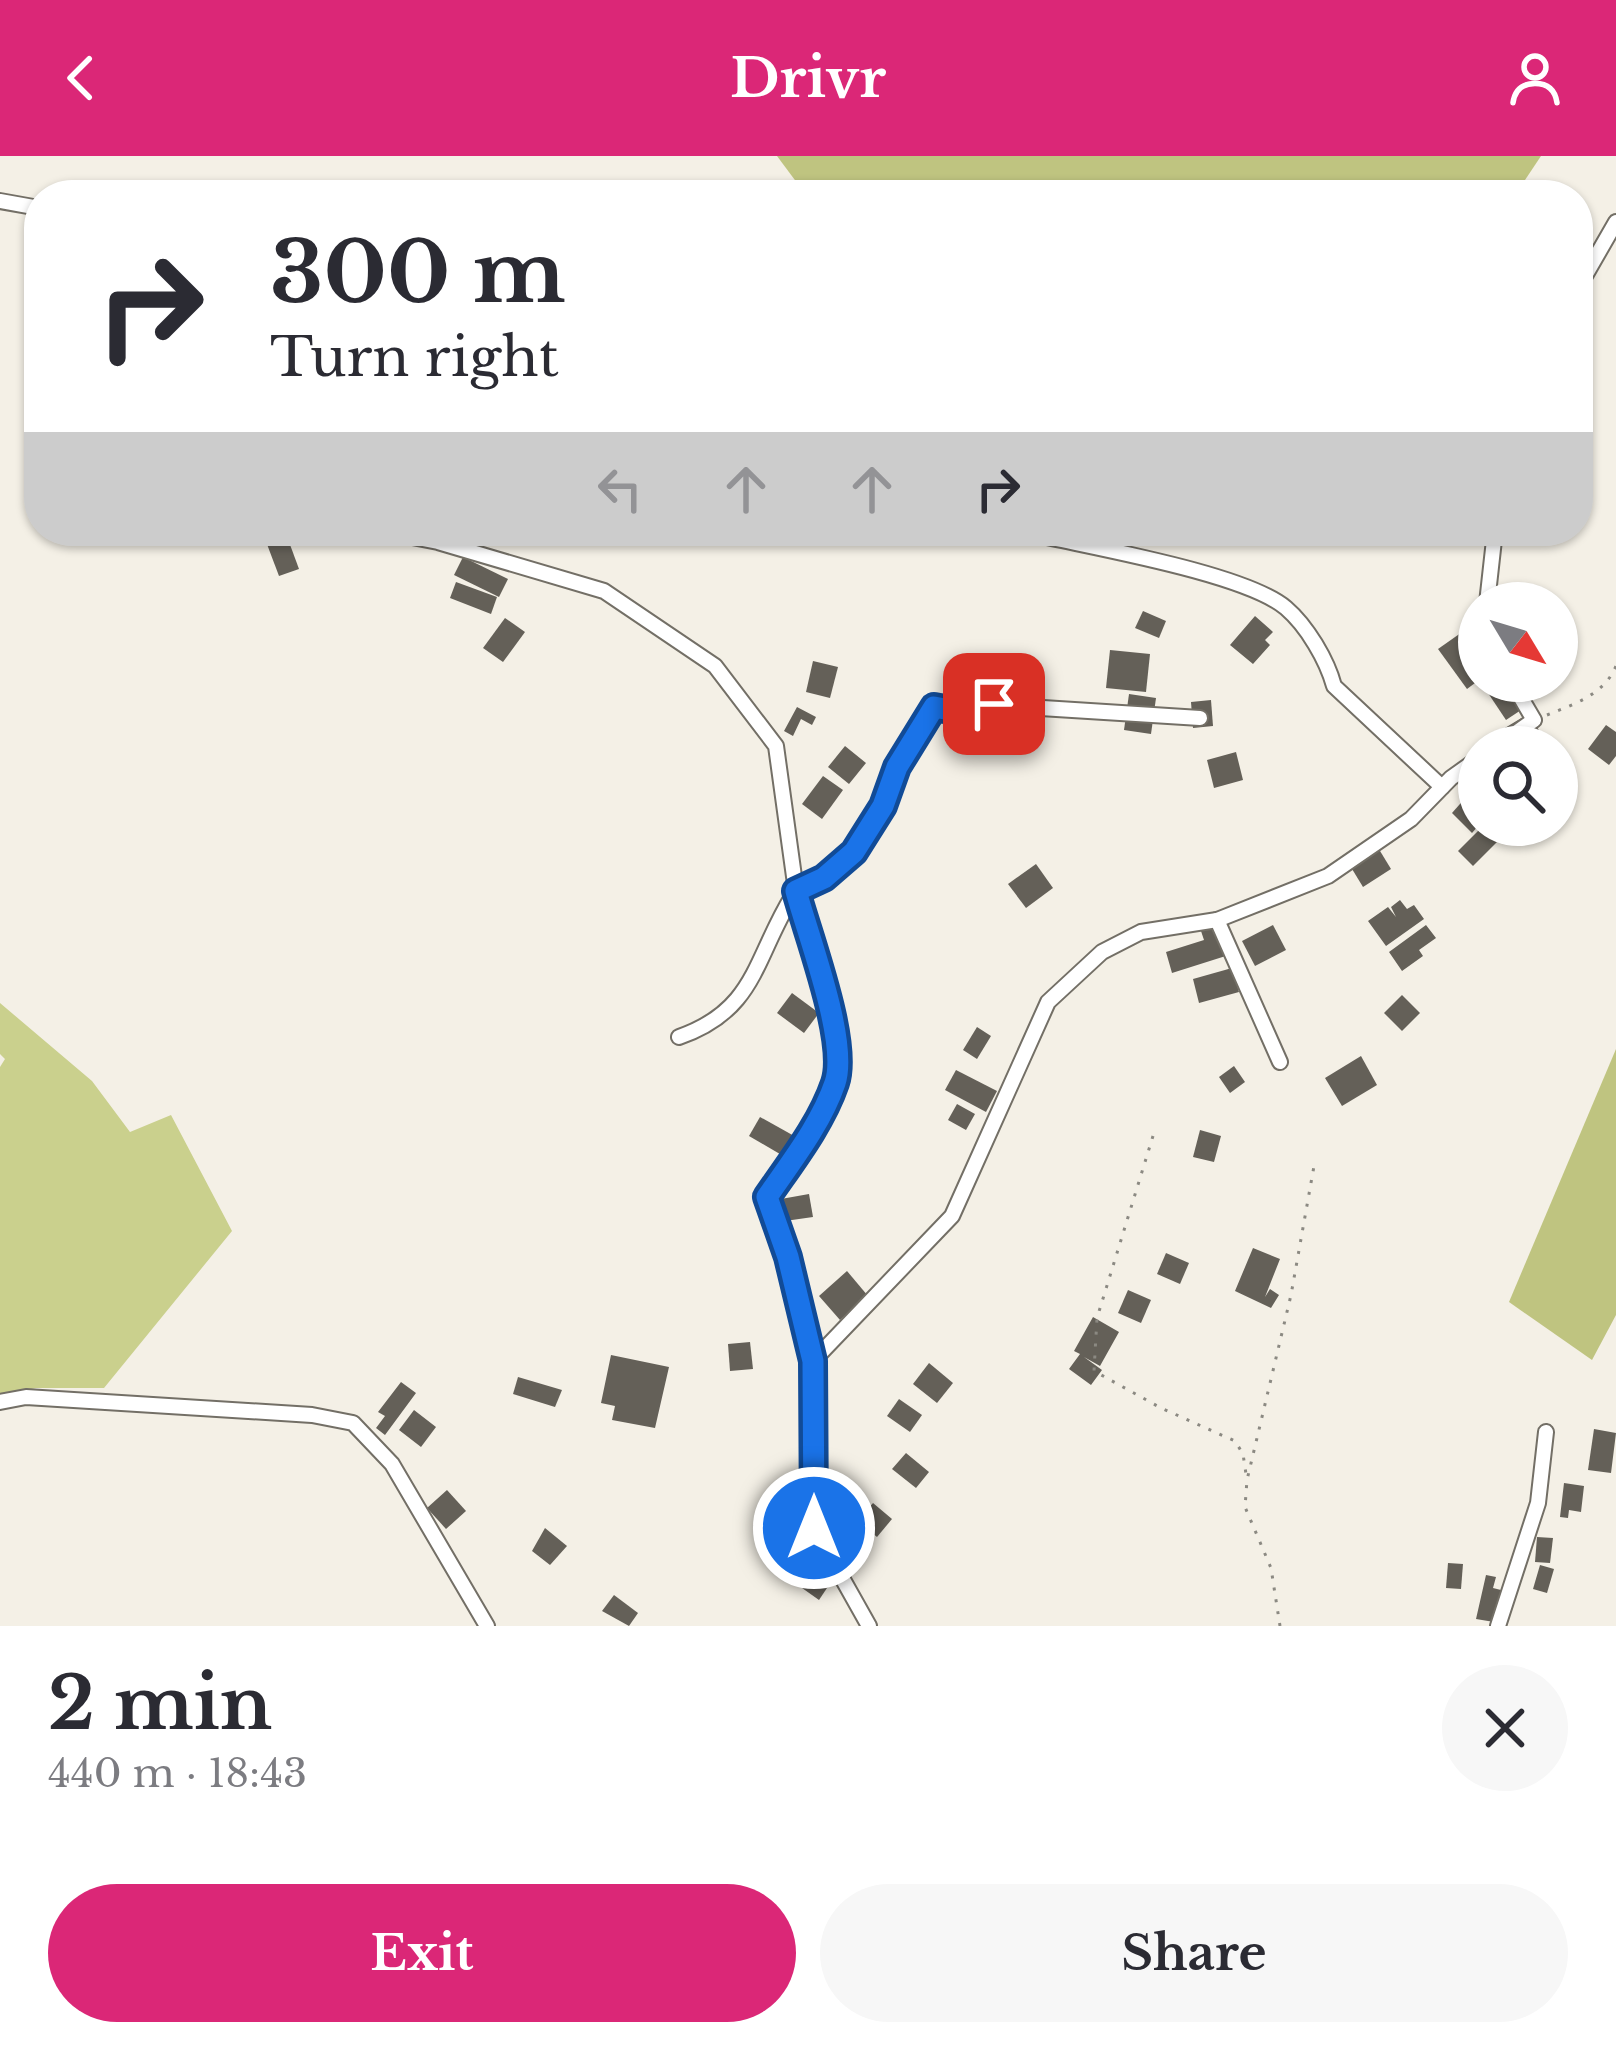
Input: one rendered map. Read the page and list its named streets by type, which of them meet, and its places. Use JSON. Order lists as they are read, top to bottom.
{
  "north": "bottom right",
  "page": {
    "header": "Drivr",
    "turn": ["300 m", "Turn right"],
    "heading": ["2 min", "440 m · 18:43"],
    "buttons": ["Exit", "Share"]
  }
}
